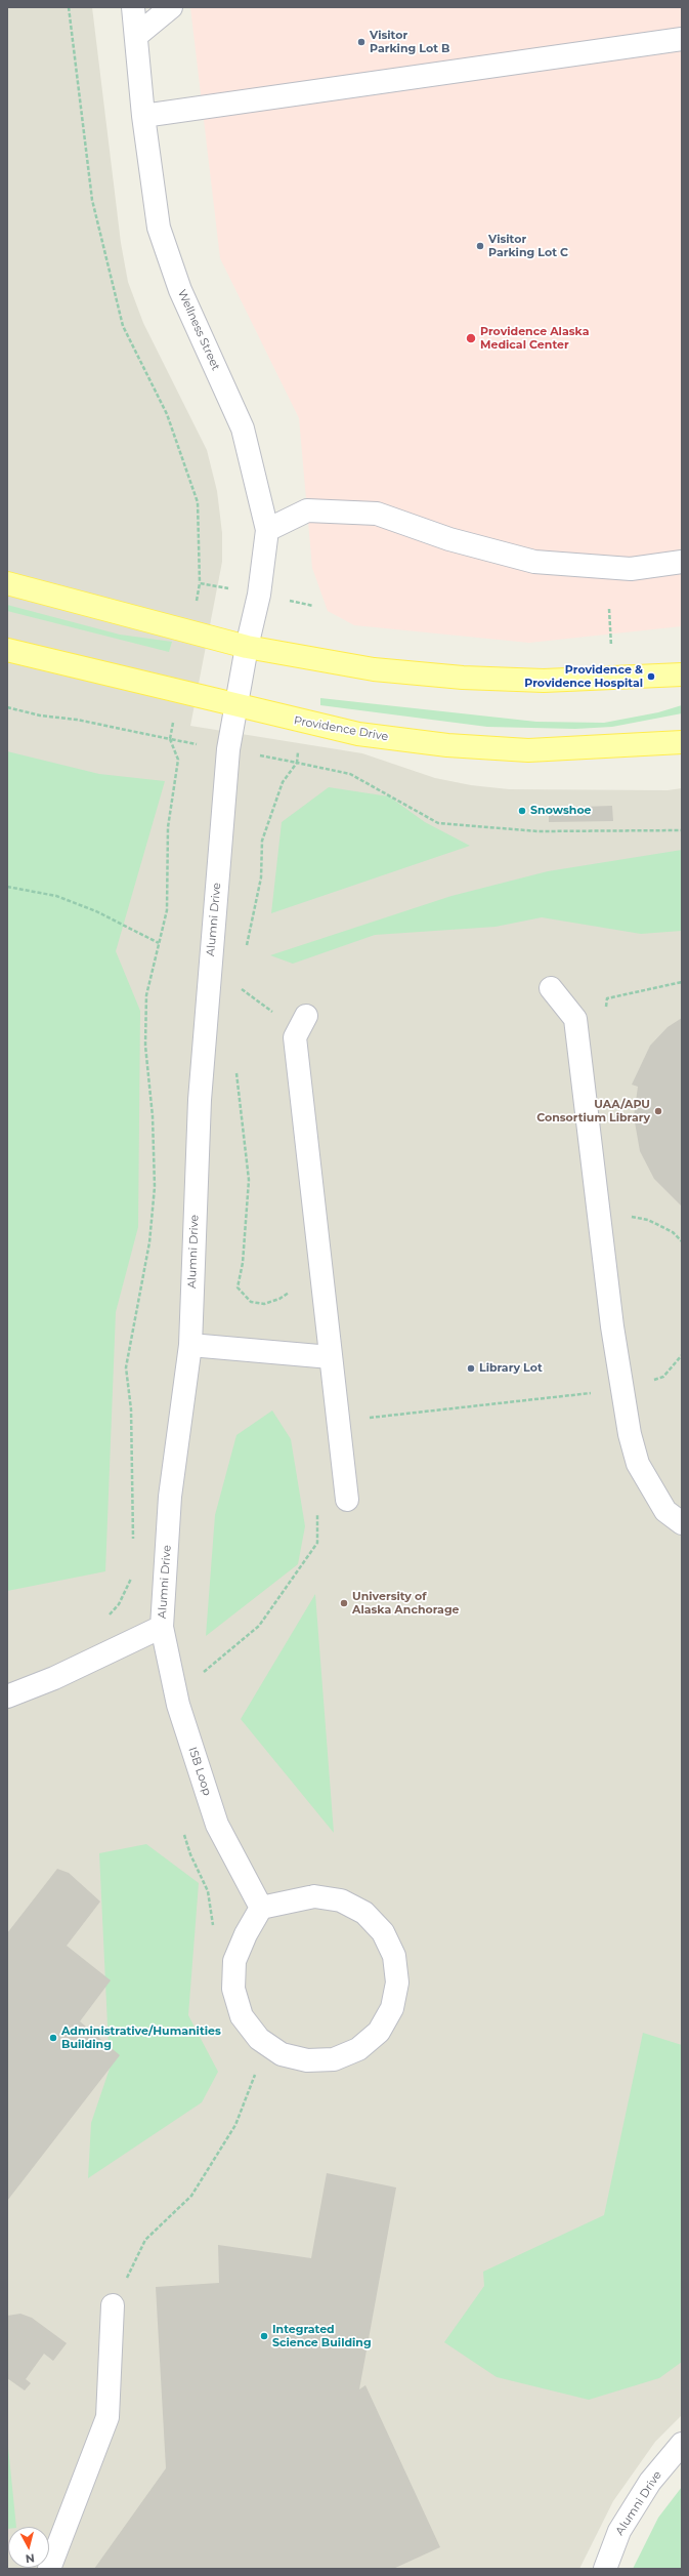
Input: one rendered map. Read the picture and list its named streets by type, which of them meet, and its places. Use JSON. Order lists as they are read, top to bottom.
{
  "streets": {
    "main road": ["Providence Drive"],
    "street": ["Wellness Street", "Alumni Drive", "ISB Loop"]
  },
  "crossings": [
    ["Wellness Street", "Alumni Drive"],
    ["Providence Drive", "Alumni Drive"],
    ["Alumni Drive", "ISB Loop"]
  ],
  "places": [
    "Visitor Parking Lot B",
    "Visitor Parking Lot C",
    "Providence Alaska Medical Center",
    "Providence & Providence Hospital",
    "Snowshoe",
    "UAA/APU Consortium Library",
    "Library Lot",
    "University of Alaska Anchorage",
    "Administrative/Humanities Building",
    "Integrated Science Building"
  ],
  "north": "bottom"
}
